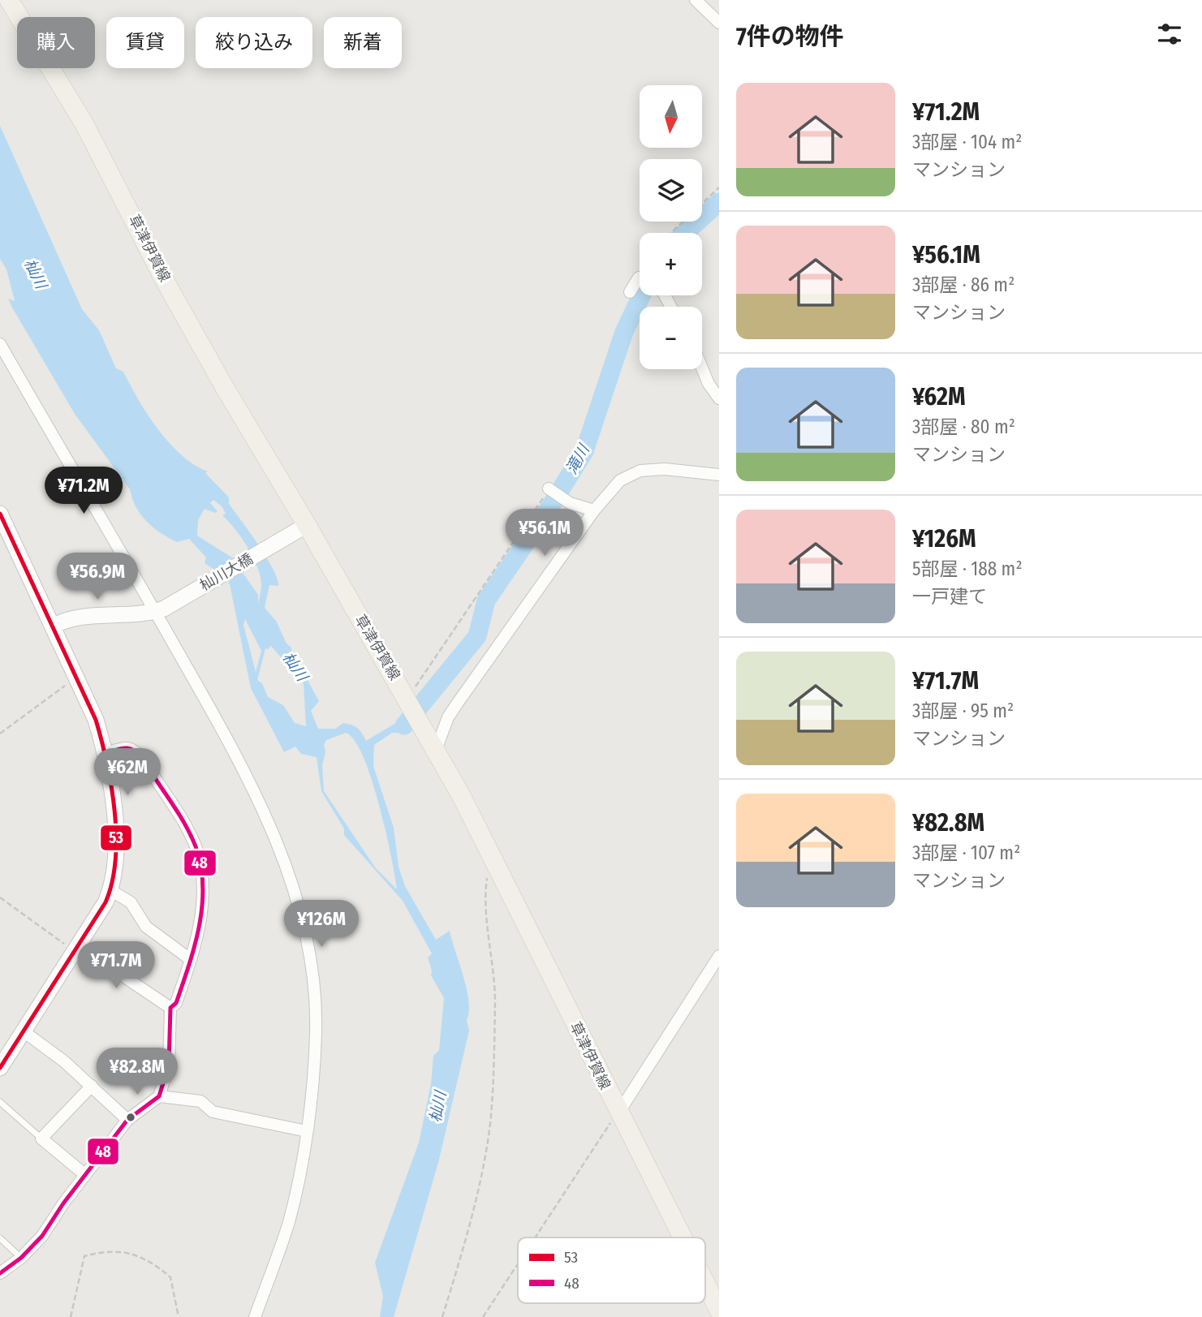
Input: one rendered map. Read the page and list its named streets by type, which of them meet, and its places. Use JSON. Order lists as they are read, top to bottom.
{
  "streets": {
    "main road": ["草津伊賀線"],
    "street": ["杣川大橋"]
  },
  "crossings": [
    ["草津伊賀線", "杣川大橋"]
  ],
  "water": ["杣川", "滝川"],
  "lines": ["transit line 53", "transit line 48"],
  "legend": ["53", "48"],
  "north": "bottom",
  "page": {
    "heading": "7件の物件",
    "chip": [
      "購入",
      "賃貸",
      "絞り込み",
      "新着"
    ],
    "list": [
      {
        "name": "¥71.2M",
        "note": "3部屋 · 104 m² · マンション"
      },
      {
        "name": "¥56.1M",
        "note": "3部屋 · 86 m² · マンション"
      },
      {
        "name": "¥62M",
        "note": "3部屋 · 80 m² · マンション"
      },
      {
        "name": "¥126M",
        "note": "5部屋 · 188 m² · 一戸建て"
      },
      {
        "name": "¥71.7M",
        "note": "3部屋 · 95 m² · マンション"
      },
      {
        "name": "¥82.8M",
        "note": "3部屋 · 107 m² · マンション"
      }
    ],
    "map_buttons": ["+", "−"],
    "price": [
      "¥71.2M",
      "¥56.1M",
      "¥56.9M",
      "¥62M",
      "¥126M",
      "¥71.7M",
      "¥82.8M"
    ]
  }
}
